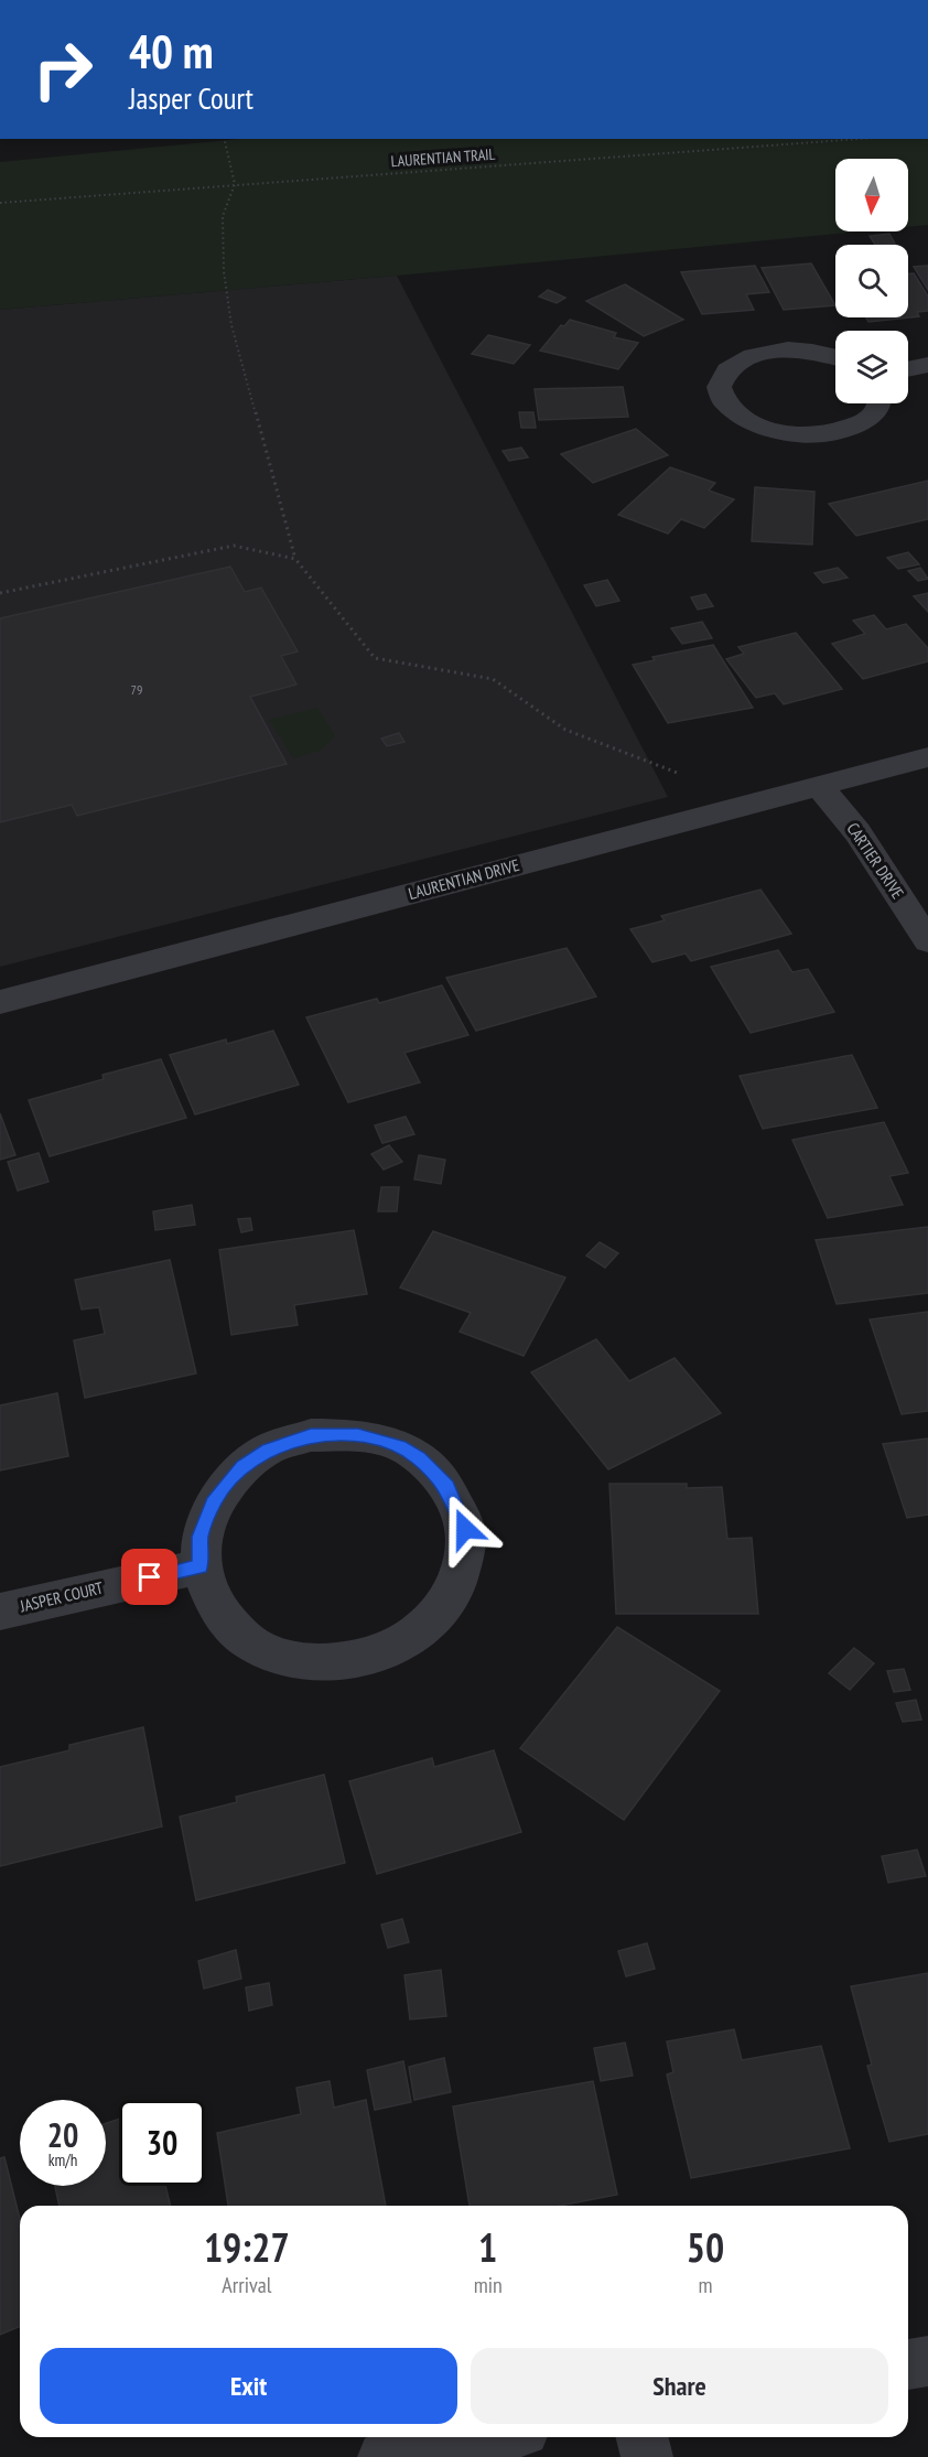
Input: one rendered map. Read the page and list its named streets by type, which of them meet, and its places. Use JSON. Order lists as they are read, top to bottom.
{
  "streets": {
    "street": ["CARTIER DRIVE", "LAURENTIAN DRIVE", "JASPER COURT"],
    "path": ["LAURENTIAN TRAIL"]
  },
  "crossings": [
    ["CARTIER DRIVE", "LAURENTIAN DRIVE"]
  ],
  "house_numbers": ["79"],
  "north": "bottom",
  "page": {
    "turn": ["40 m", "Jasper Court"],
    "speed": "20 km/h",
    "limit": "30",
    "eta": [
      "19:27",
      "Arrival",
      "1",
      "min",
      "50",
      "m"
    ],
    "buttons": ["Exit", "Share"]
  }
}
